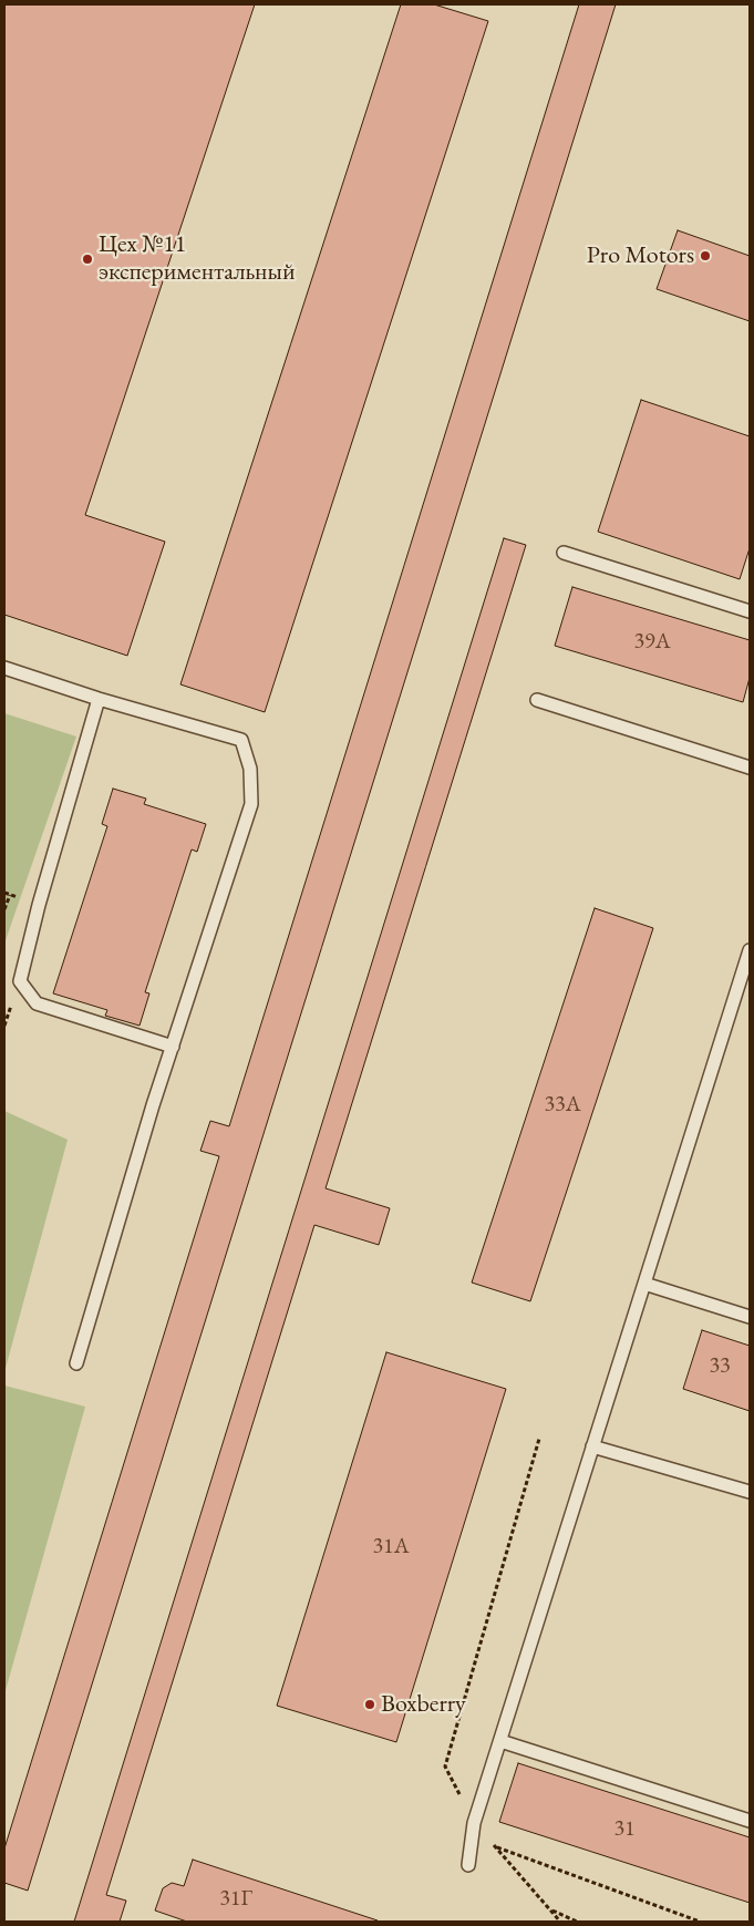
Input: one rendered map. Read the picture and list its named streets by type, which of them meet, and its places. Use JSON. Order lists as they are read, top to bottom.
{
  "places": ["Pro Motors", "Цех №11 экспериментальный", "Boxberry"],
  "house_numbers": [
    "39А",
    "33А",
    "33",
    "31А",
    "31",
    "31Г"
  ]
}
